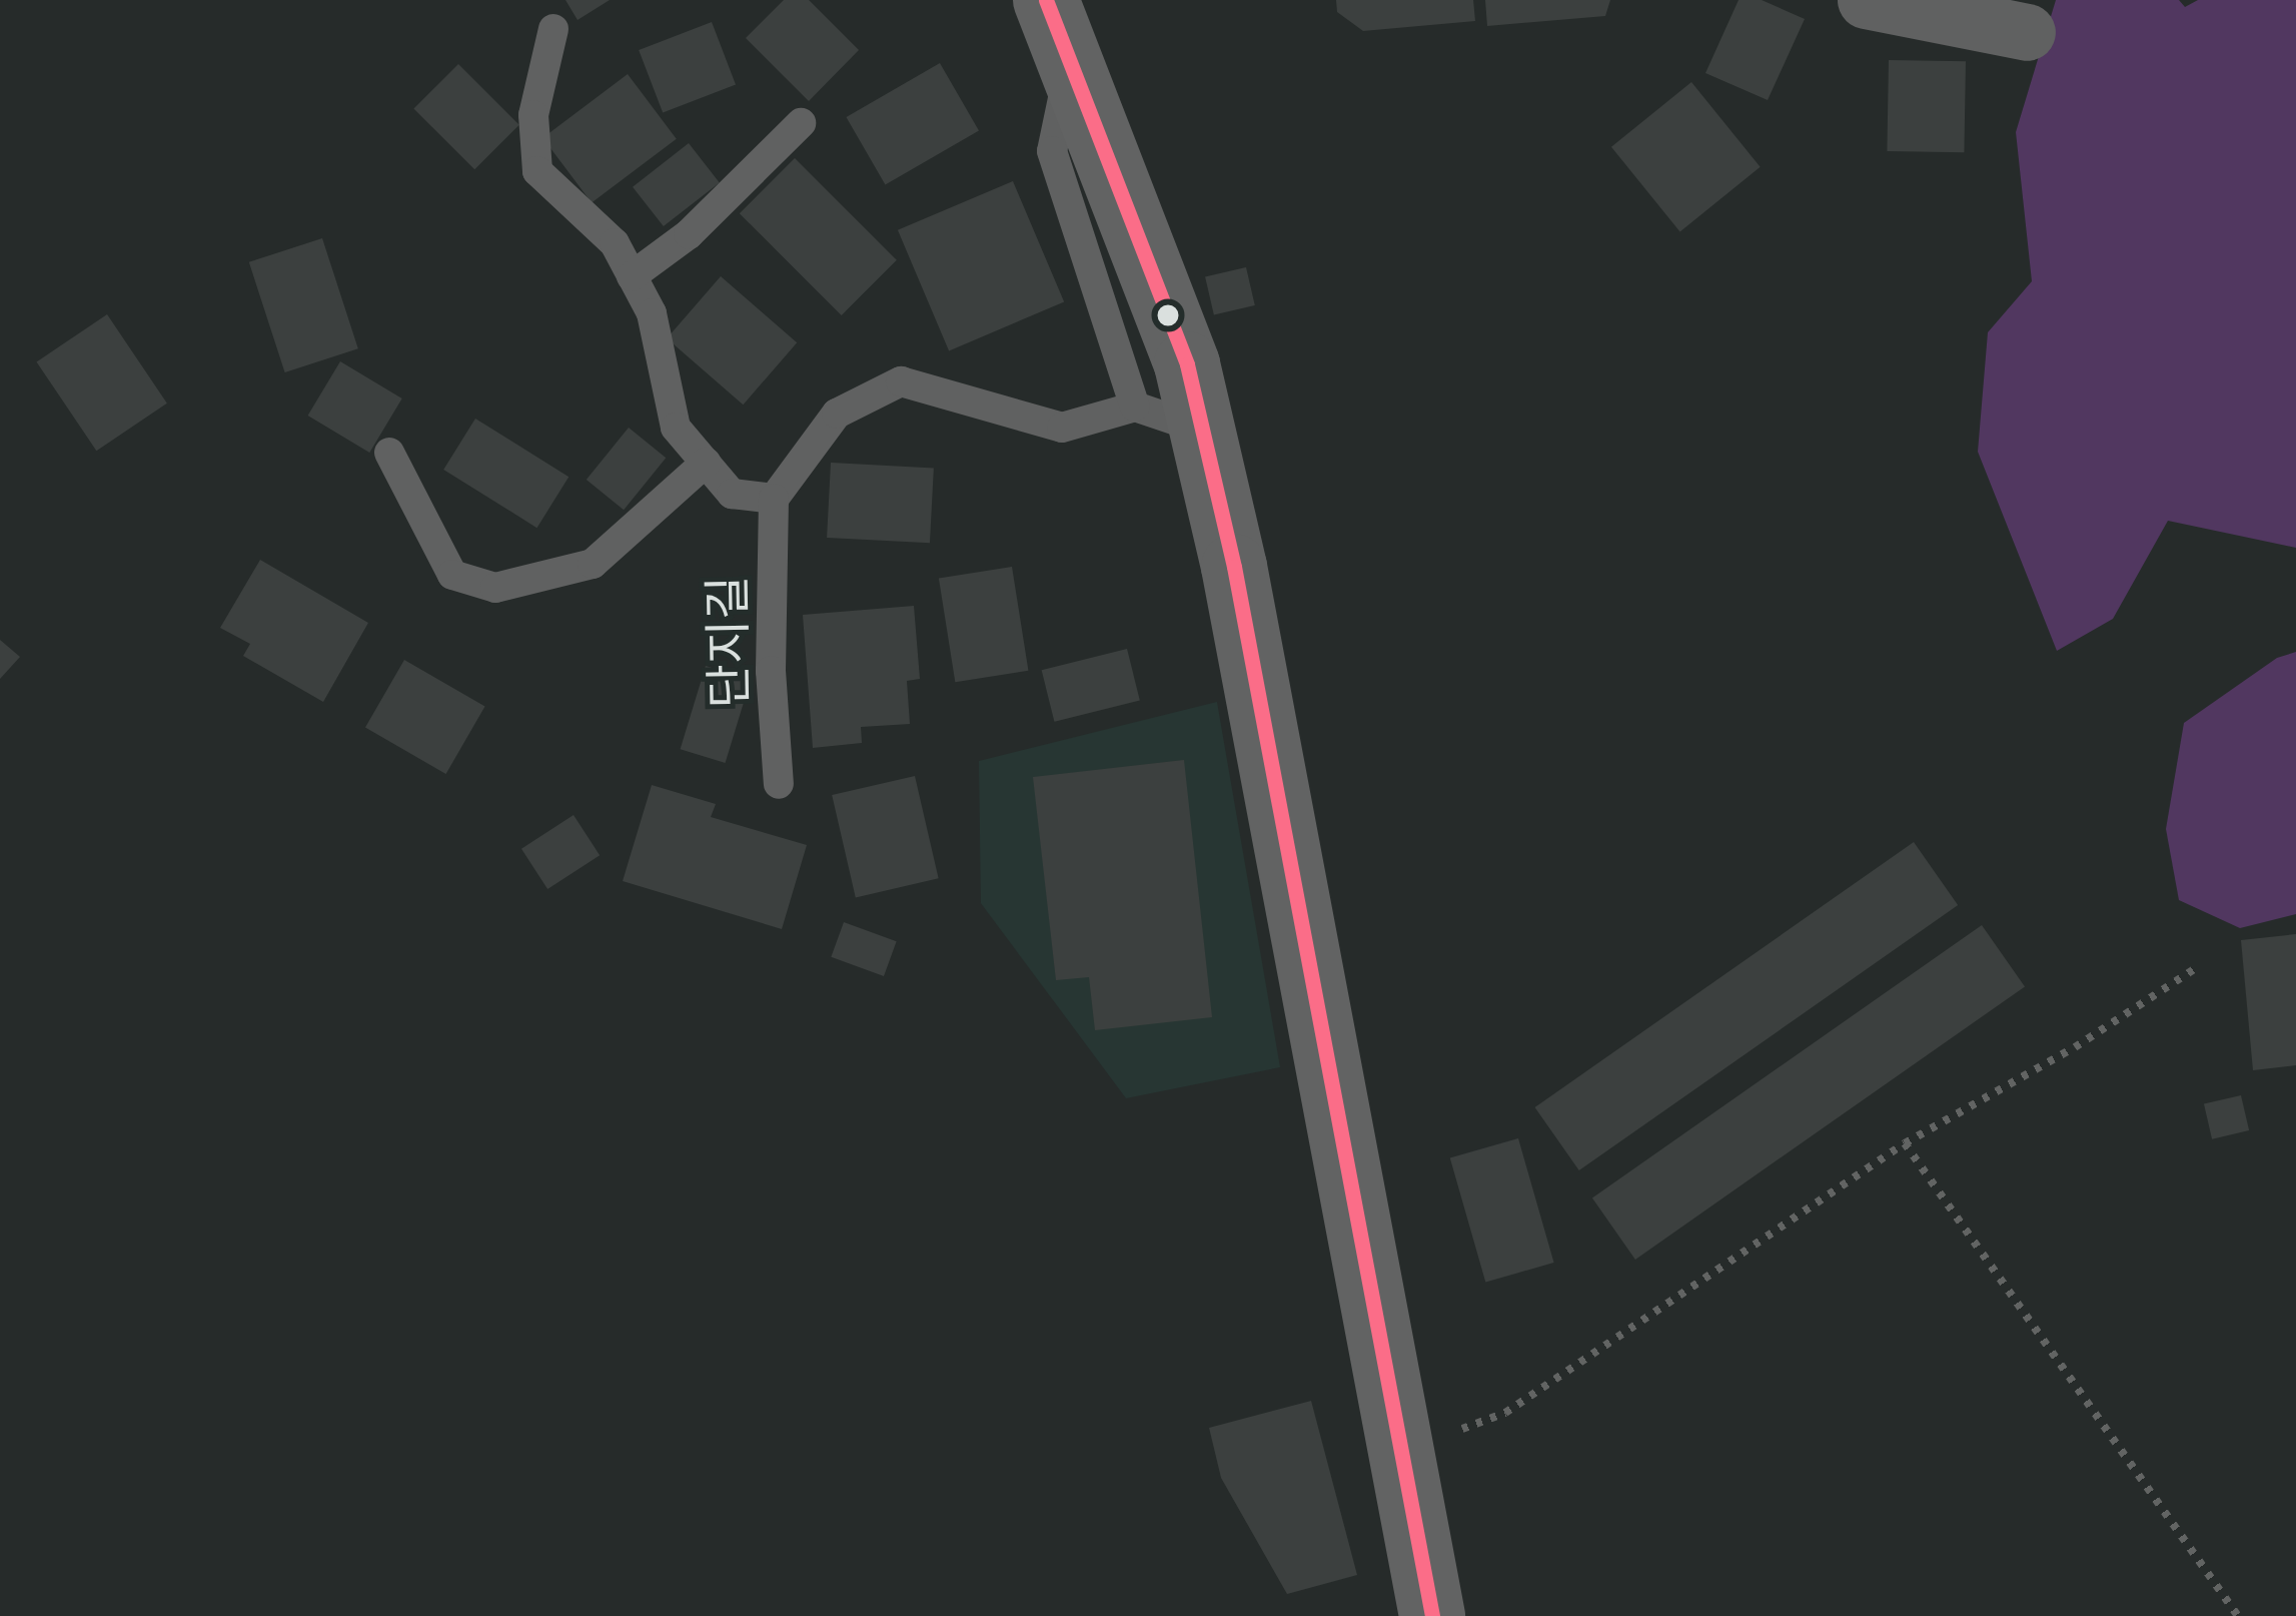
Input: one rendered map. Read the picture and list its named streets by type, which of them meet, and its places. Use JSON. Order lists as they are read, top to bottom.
{
  "streets": {
    "lane": ["단지길"]
  }
}
